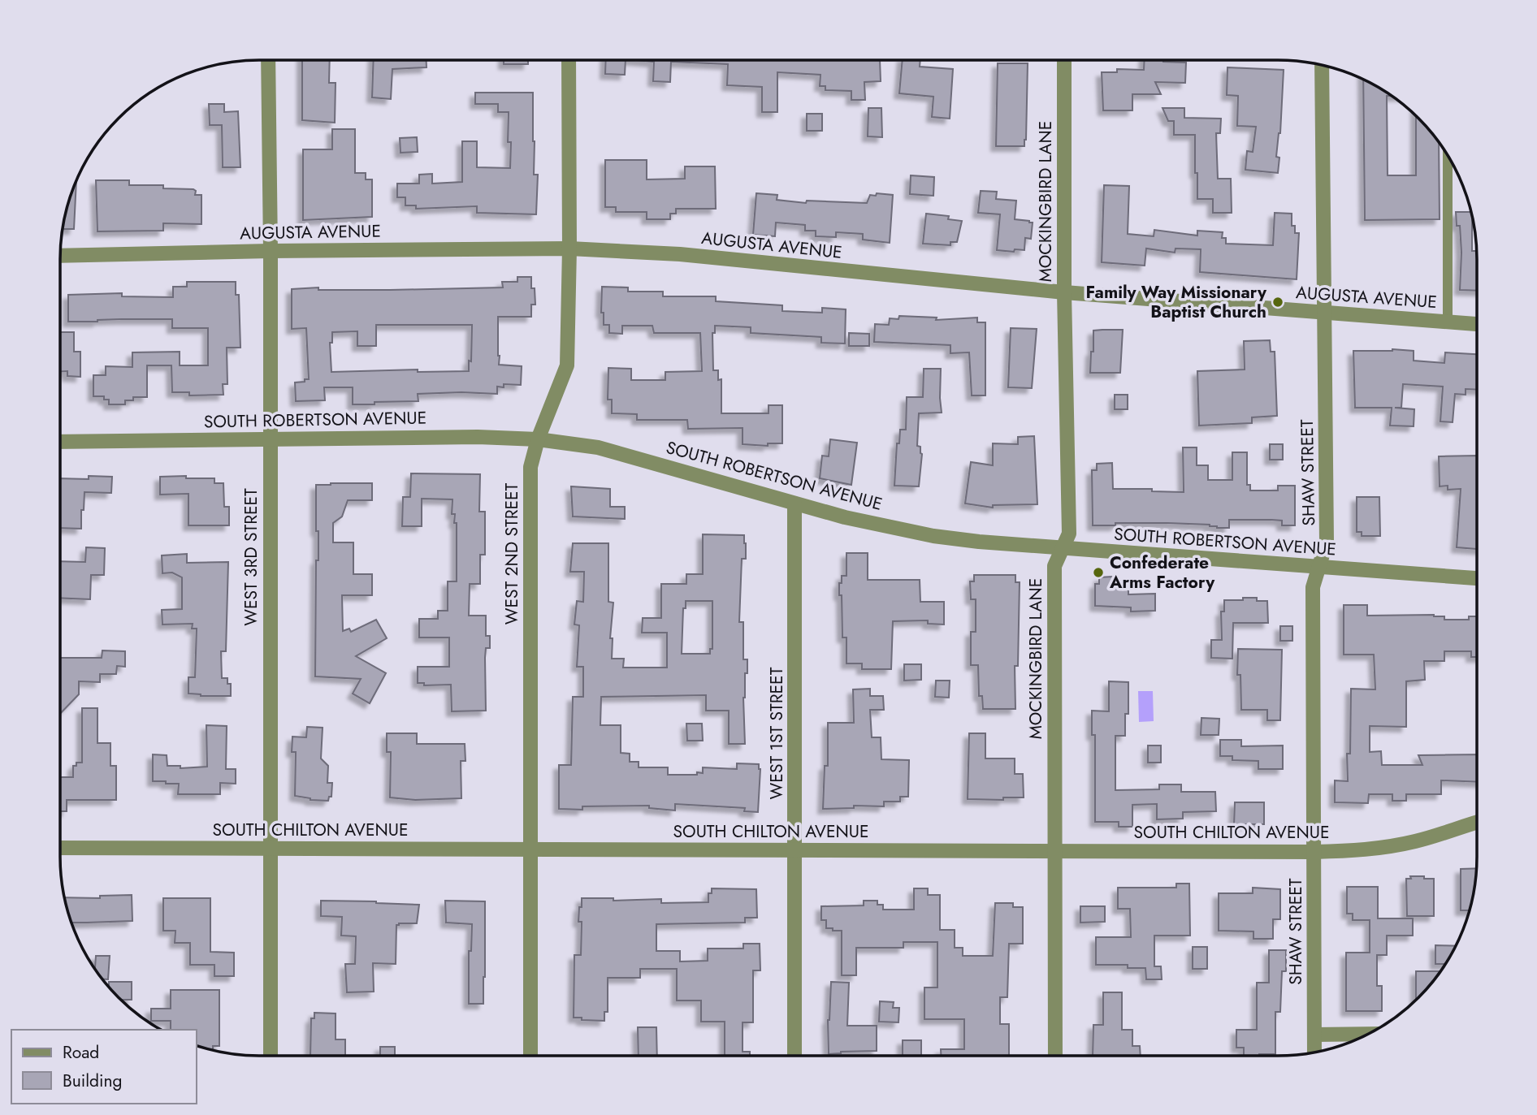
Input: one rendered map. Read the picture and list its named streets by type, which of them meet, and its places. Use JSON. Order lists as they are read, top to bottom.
{
  "streets": {
    "street": [
      "MOCKINGBIRD LANE",
      "AUGUSTA AVENUE",
      "SOUTH ROBERTSON AVENUE",
      "SHAW STREET",
      "WEST 2ND STREET",
      "WEST 3RD STREET",
      "WEST 1ST STREET",
      "SOUTH CHILTON AVENUE"
    ]
  },
  "crossings": [
    ["MOCKINGBIRD LANE", "AUGUSTA AVENUE"],
    ["MOCKINGBIRD LANE", "SOUTH ROBERTSON AVENUE"],
    ["MOCKINGBIRD LANE", "SOUTH CHILTON AVENUE"],
    ["AUGUSTA AVENUE", "SHAW STREET"],
    ["AUGUSTA AVENUE", "WEST 2ND STREET"],
    ["AUGUSTA AVENUE", "WEST 3RD STREET"],
    ["SOUTH ROBERTSON AVENUE", "SHAW STREET"],
    ["SOUTH ROBERTSON AVENUE", "WEST 2ND STREET"],
    ["SOUTH ROBERTSON AVENUE", "WEST 3RD STREET"],
    ["SOUTH ROBERTSON AVENUE", "WEST 1ST STREET"],
    ["SHAW STREET", "SOUTH CHILTON AVENUE"],
    ["WEST 2ND STREET", "SOUTH CHILTON AVENUE"],
    ["WEST 3RD STREET", "SOUTH CHILTON AVENUE"],
    ["WEST 1ST STREET", "SOUTH CHILTON AVENUE"]
  ],
  "places": ["Family Way Missionary Baptist Church", "Confederate Arms Factory"],
  "legend": ["Road", "Building"]
}
